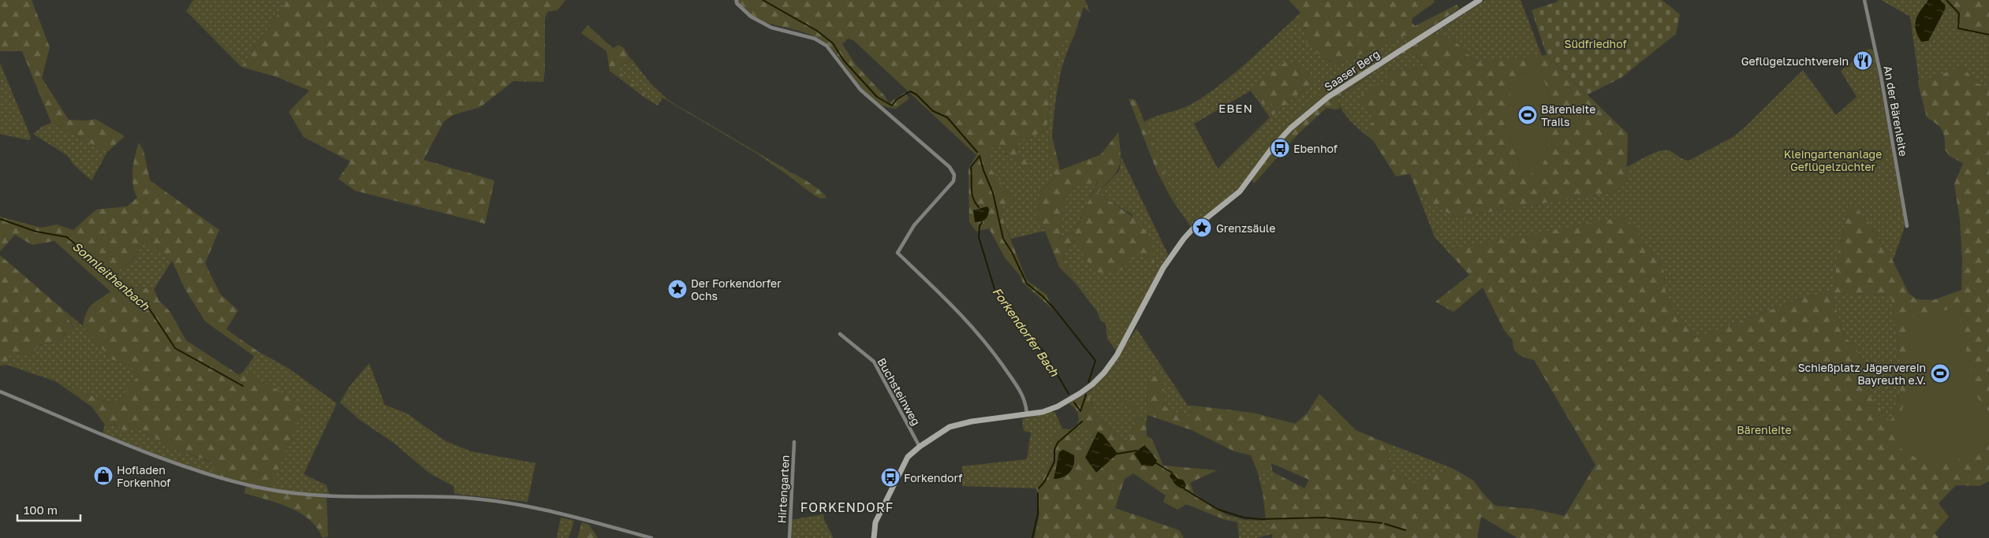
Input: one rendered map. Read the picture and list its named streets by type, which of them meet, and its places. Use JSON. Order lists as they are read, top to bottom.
{
  "streets": {
    "street": [
      "Saaser Berg",
      "An der Bärenleite",
      "Buchsteinweg",
      "Hirtengarten"
    ]
  },
  "crossings": [
    ["Saaser Berg", "Buchsteinweg"]
  ],
  "districts": ["EBEN", "FORKENDORF"],
  "water": ["Sonnleithenbach", "Forkendorfer Bach"],
  "parks": ["Südfriedhof", "Kleingartenanlage Geflügelzüchter", "Bärenleite"],
  "places": {
    "restaurant": ["Geflügelzuchtverein"],
    "sports": ["Bärenleite Trails", "Schießplatz Jägerverein Bayreuth e.V."],
    "bus stop": ["Ebenhof", "Forkendorf"],
    "place": ["Grenzsäule", "Der Forkendorfer Ochs"],
    "shop": ["Hofladen Forkenhof"]
  },
  "scale_bar": "100 m"
}
